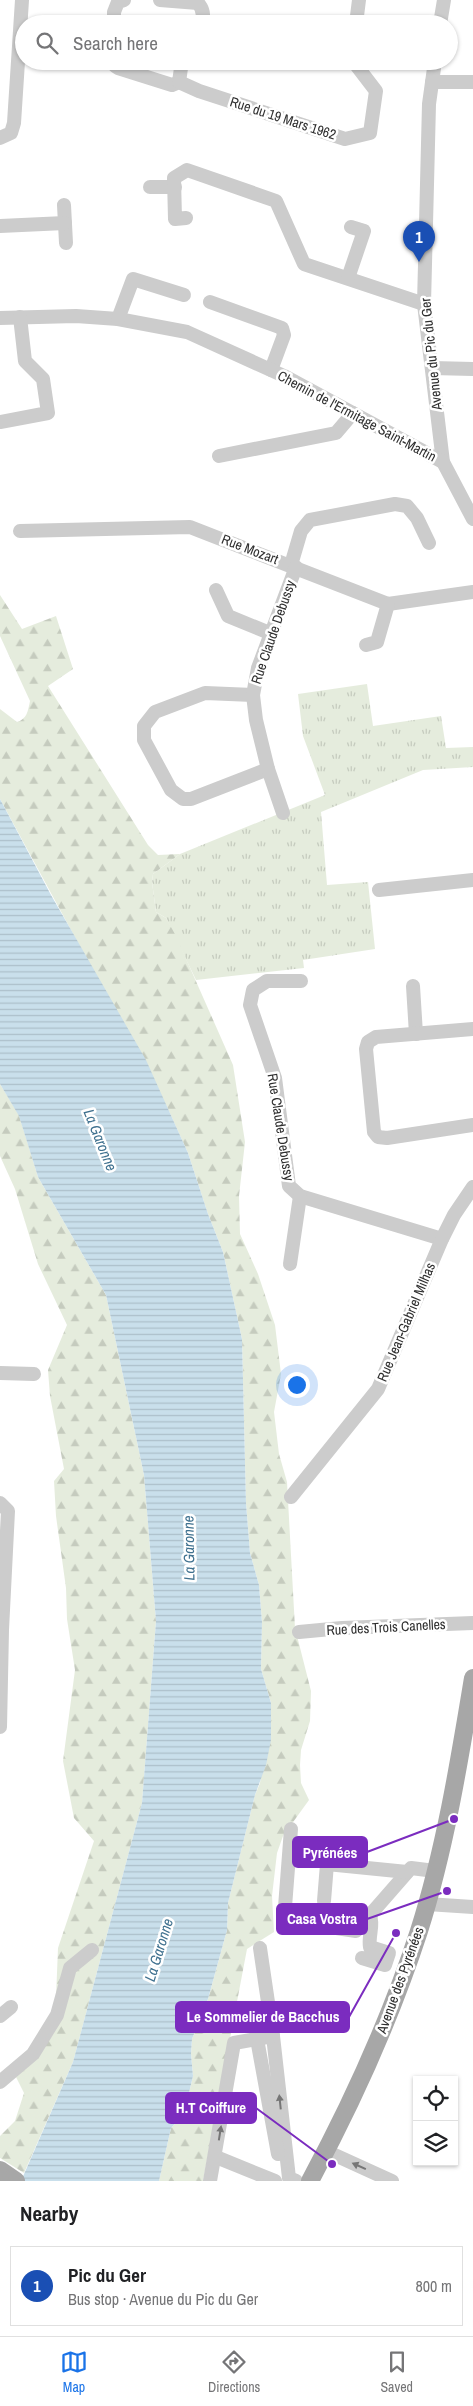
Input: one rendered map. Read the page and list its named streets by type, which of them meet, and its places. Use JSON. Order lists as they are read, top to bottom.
{
  "streets": {
    "main road": ["Avenue des Pyrénées"],
    "street": [
      "Rue du 19 Mars 1962",
      "Avenue du Pic du Ger",
      "Chemin de l'Ermitage Saint-Martin",
      "Rue Mozart",
      "Rue Claude Debussy",
      "Rue Jean-Gabriel Milhas",
      "Rue des Trois Canelles"
    ]
  },
  "crossings": [
    ["Avenue du Pic du Ger", "Chemin de l'Ermitage Saint-Martin"],
    ["Rue Mozart", "Rue Claude Debussy"],
    ["Rue Claude Debussy", "Rue Jean-Gabriel Milhas"]
  ],
  "water": ["La Garonne"],
  "places": [
    "Pyrénées",
    "Casa Vostra",
    "Le Sommelier de Bacchus",
    "H.T Coiffure"
  ],
  "page": {
    "search": "Search here",
    "pins": "1",
    "heading": "Nearby",
    "list": [
      {
        "mark": "1",
        "name": "Pic du Ger",
        "note": "Bus stop · Avenue du Pic du Ger",
        "value": "800 m"
      }
    ],
    "nav": ["Map", "Directions", "Saved"]
  }
}
